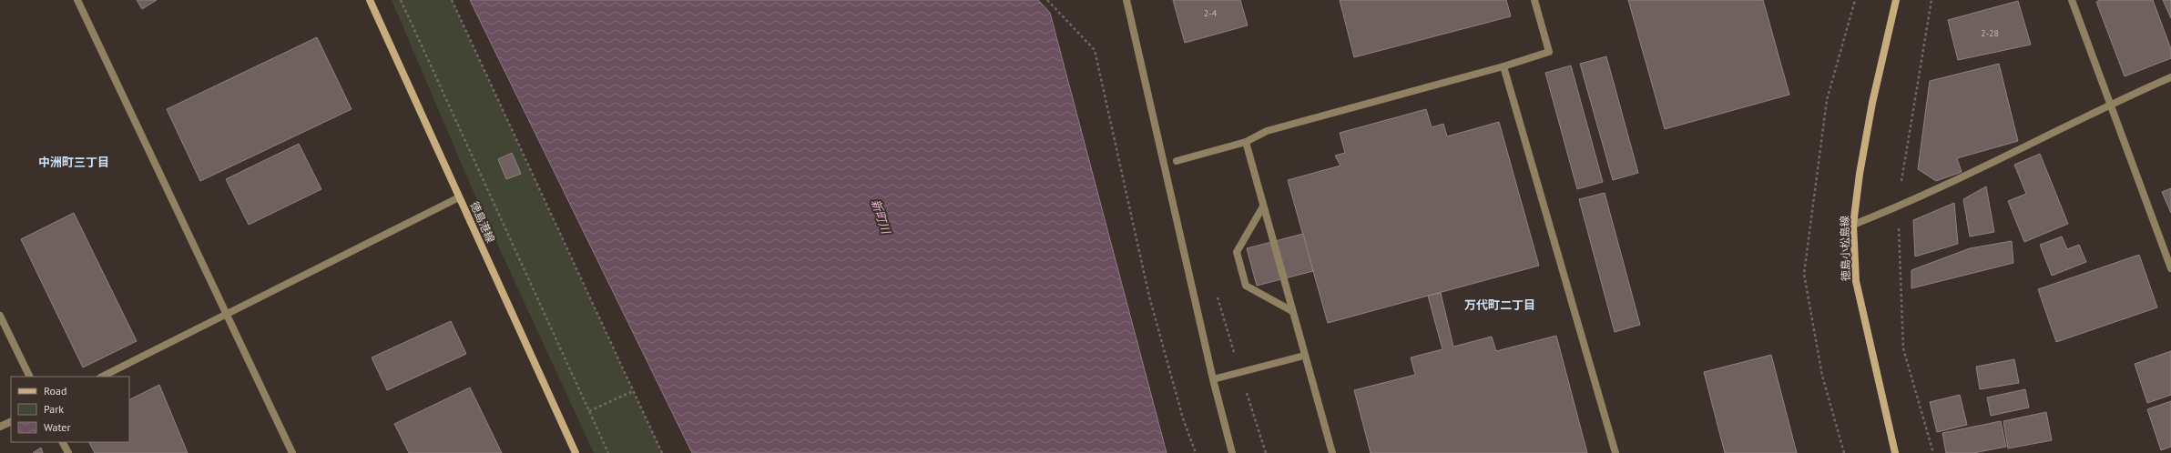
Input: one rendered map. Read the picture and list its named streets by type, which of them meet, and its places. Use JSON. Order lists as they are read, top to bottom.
{
  "streets": {
    "main road": ["徳島港線", "徳島小松島線"]
  },
  "districts": ["中洲町三丁目", "万代町二丁目"],
  "water": ["新町川"],
  "house_numbers": ["2-4", "2-28"],
  "legend": ["Road", "Park", "Water"]
}
